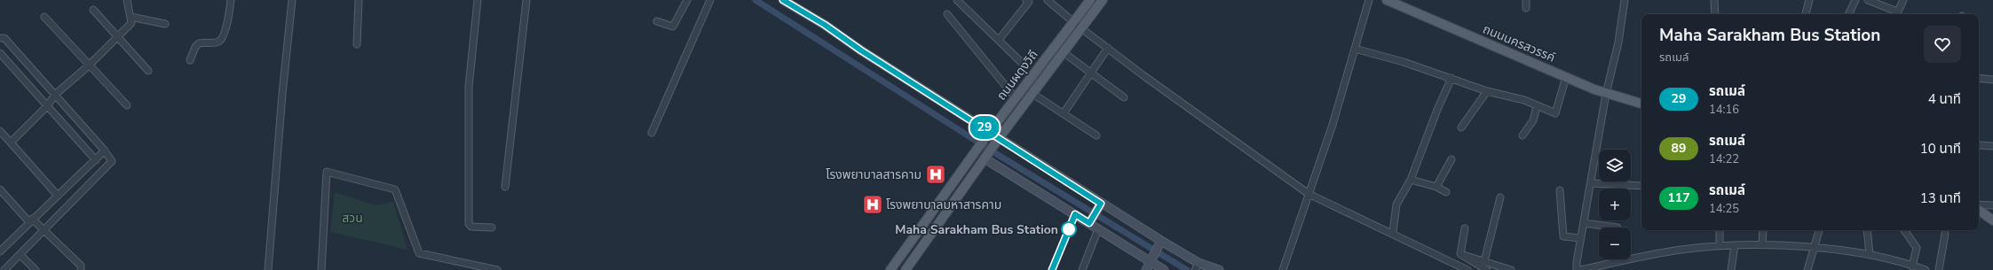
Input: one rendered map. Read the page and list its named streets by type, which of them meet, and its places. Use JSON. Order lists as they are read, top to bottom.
{
  "streets": {
    "main road": ["ถนนนครสวรรค์", "ถนนผดุงวิถี"]
  },
  "parks": ["สวน"],
  "places": {
    "hospital": ["โรงพยาบาลสารคาม", "โรงพยาบาลมหาสารคาม"],
    "other": ["Maha Sarakham Bus Station"]
  },
  "lines": ["bus line 29"],
  "page": {
    "on_map": "29",
    "heading": ["Maha Sarakham Bus Station", "รถเมล์"],
    "list": [
      {
        "mark": "29",
        "name": "รถเมล์",
        "note": "14:16",
        "value": "4 นาที"
      },
      {
        "mark": "89",
        "name": "รถเมล์",
        "note": "14:22",
        "value": "10 นาที"
      },
      {
        "mark": "117",
        "name": "รถเมล์",
        "note": "14:25",
        "value": "13 นาที"
      }
    ],
    "map_buttons": ["+", "−"]
  }
}
